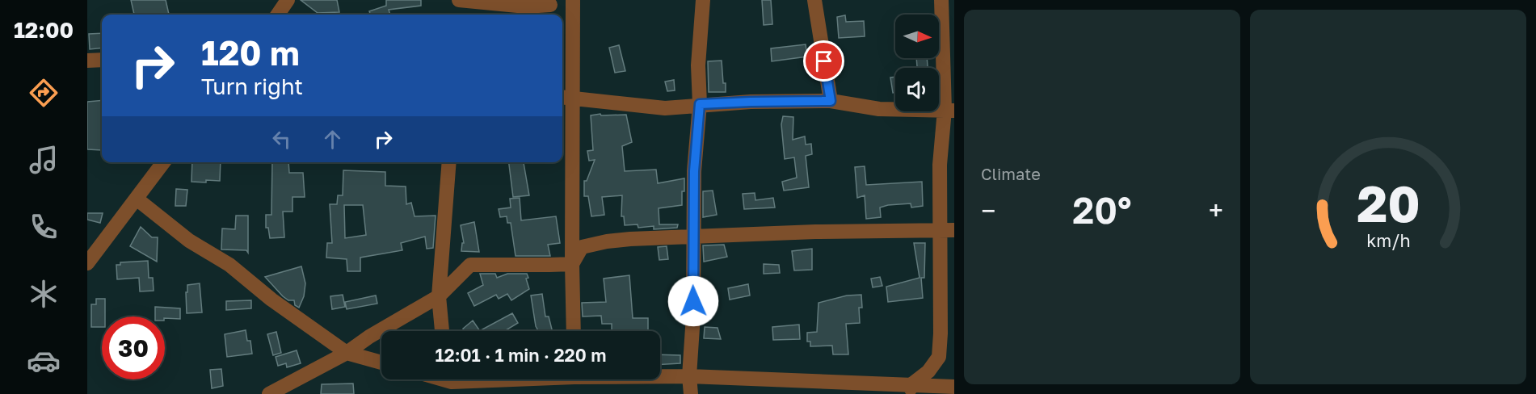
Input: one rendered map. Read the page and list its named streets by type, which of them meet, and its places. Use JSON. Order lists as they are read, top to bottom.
{
  "north": "right",
  "page": {
    "tabs": "12:00",
    "tile": "Climate",
    "turn": ["120 m", "Turn right"],
    "heat": ["−", "20°", "+"],
    "limit": "30",
    "trip": "12:01 · 1 min · 220 m",
    "gauge": ["20", "km/h"]
  }
}
